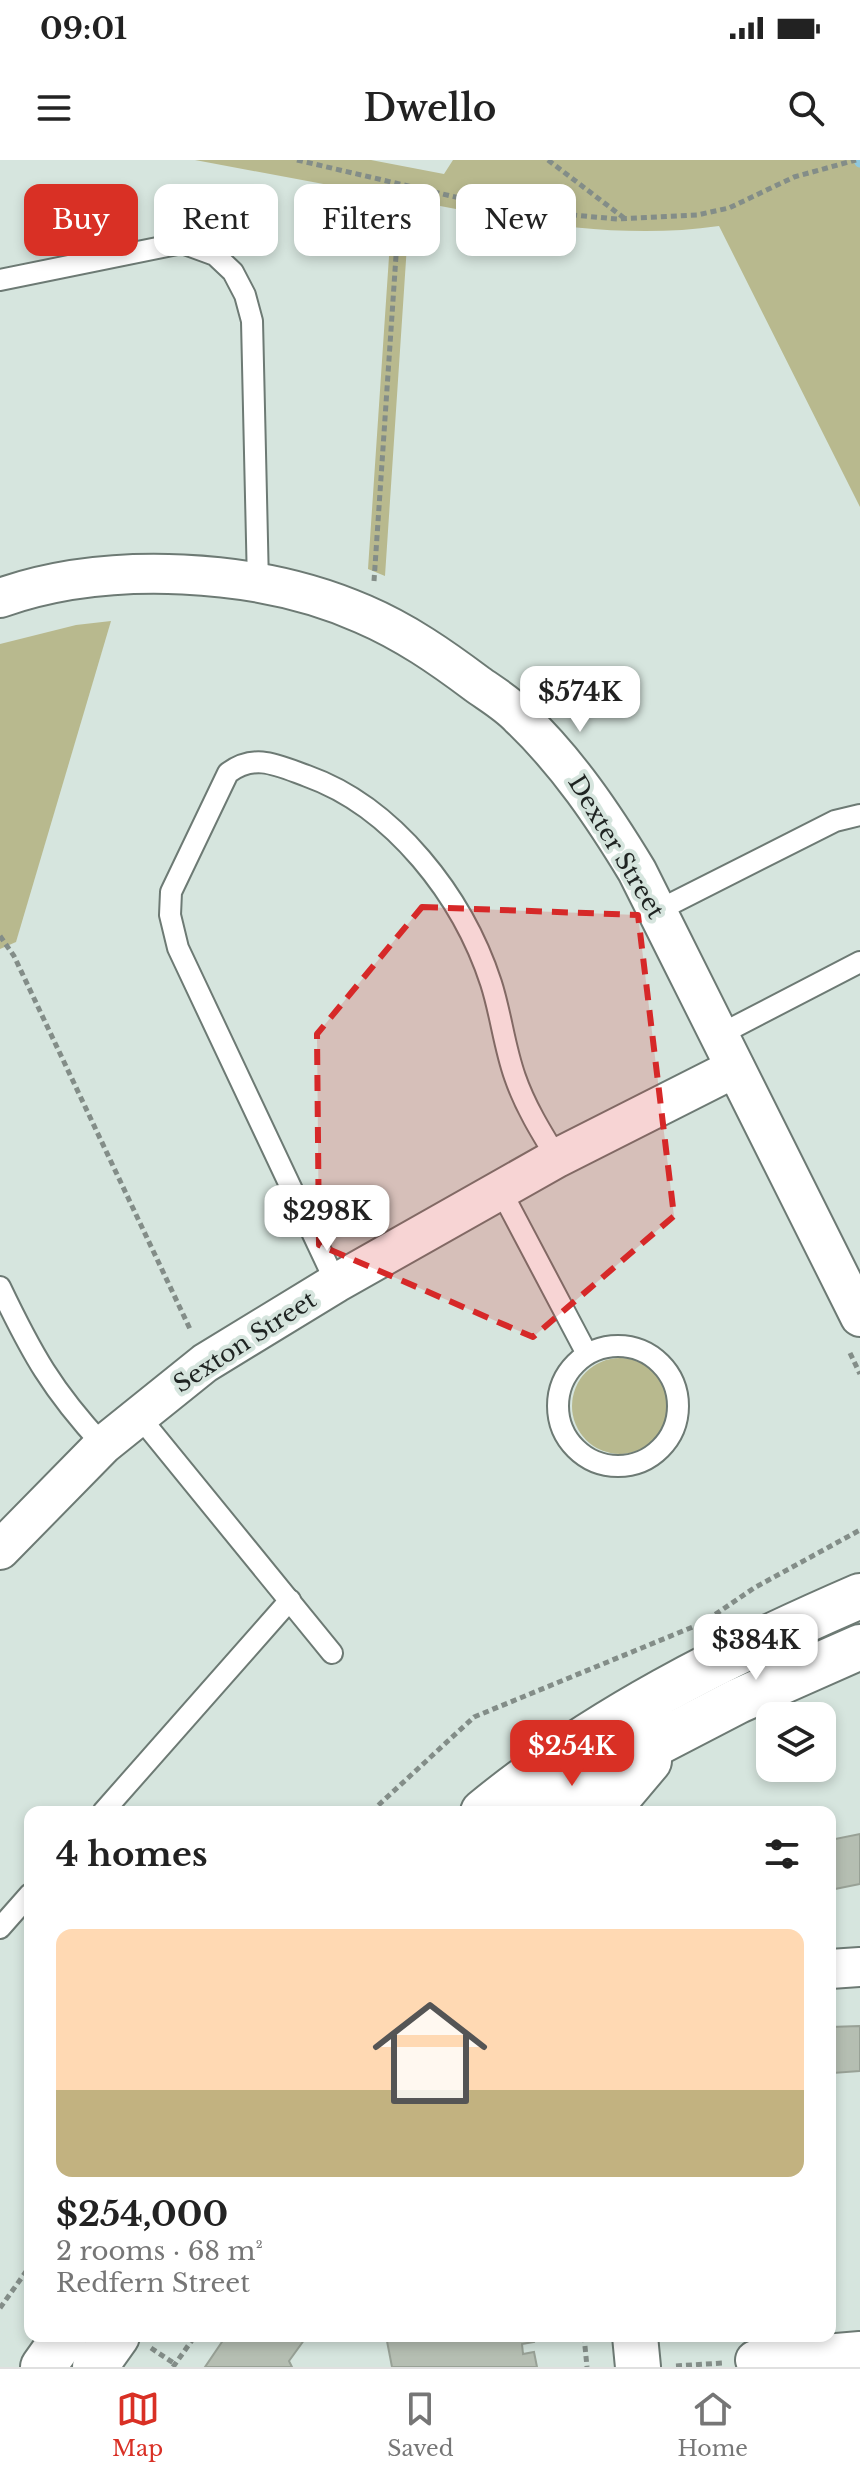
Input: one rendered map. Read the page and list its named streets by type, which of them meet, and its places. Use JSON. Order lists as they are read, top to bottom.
{
  "streets": {
    "street": ["Dexter Street", "Sexton Street"]
  },
  "crossings": [
    ["Dexter Street", "Sexton Street"]
  ],
  "page": {
    "status": "09:01",
    "header": "Dwello",
    "chip": [
      "Buy",
      "Rent",
      "Filters",
      "New"
    ],
    "price": [
      "$574K",
      "$298K",
      "$384K",
      "$254K"
    ],
    "heading": "4 homes",
    "list": [
      {
        "name": "$254,000",
        "note": "2 rooms · 68 m² · Redfern Street"
      }
    ],
    "tabs": ["Map", "Saved", "Home"]
  }
}
